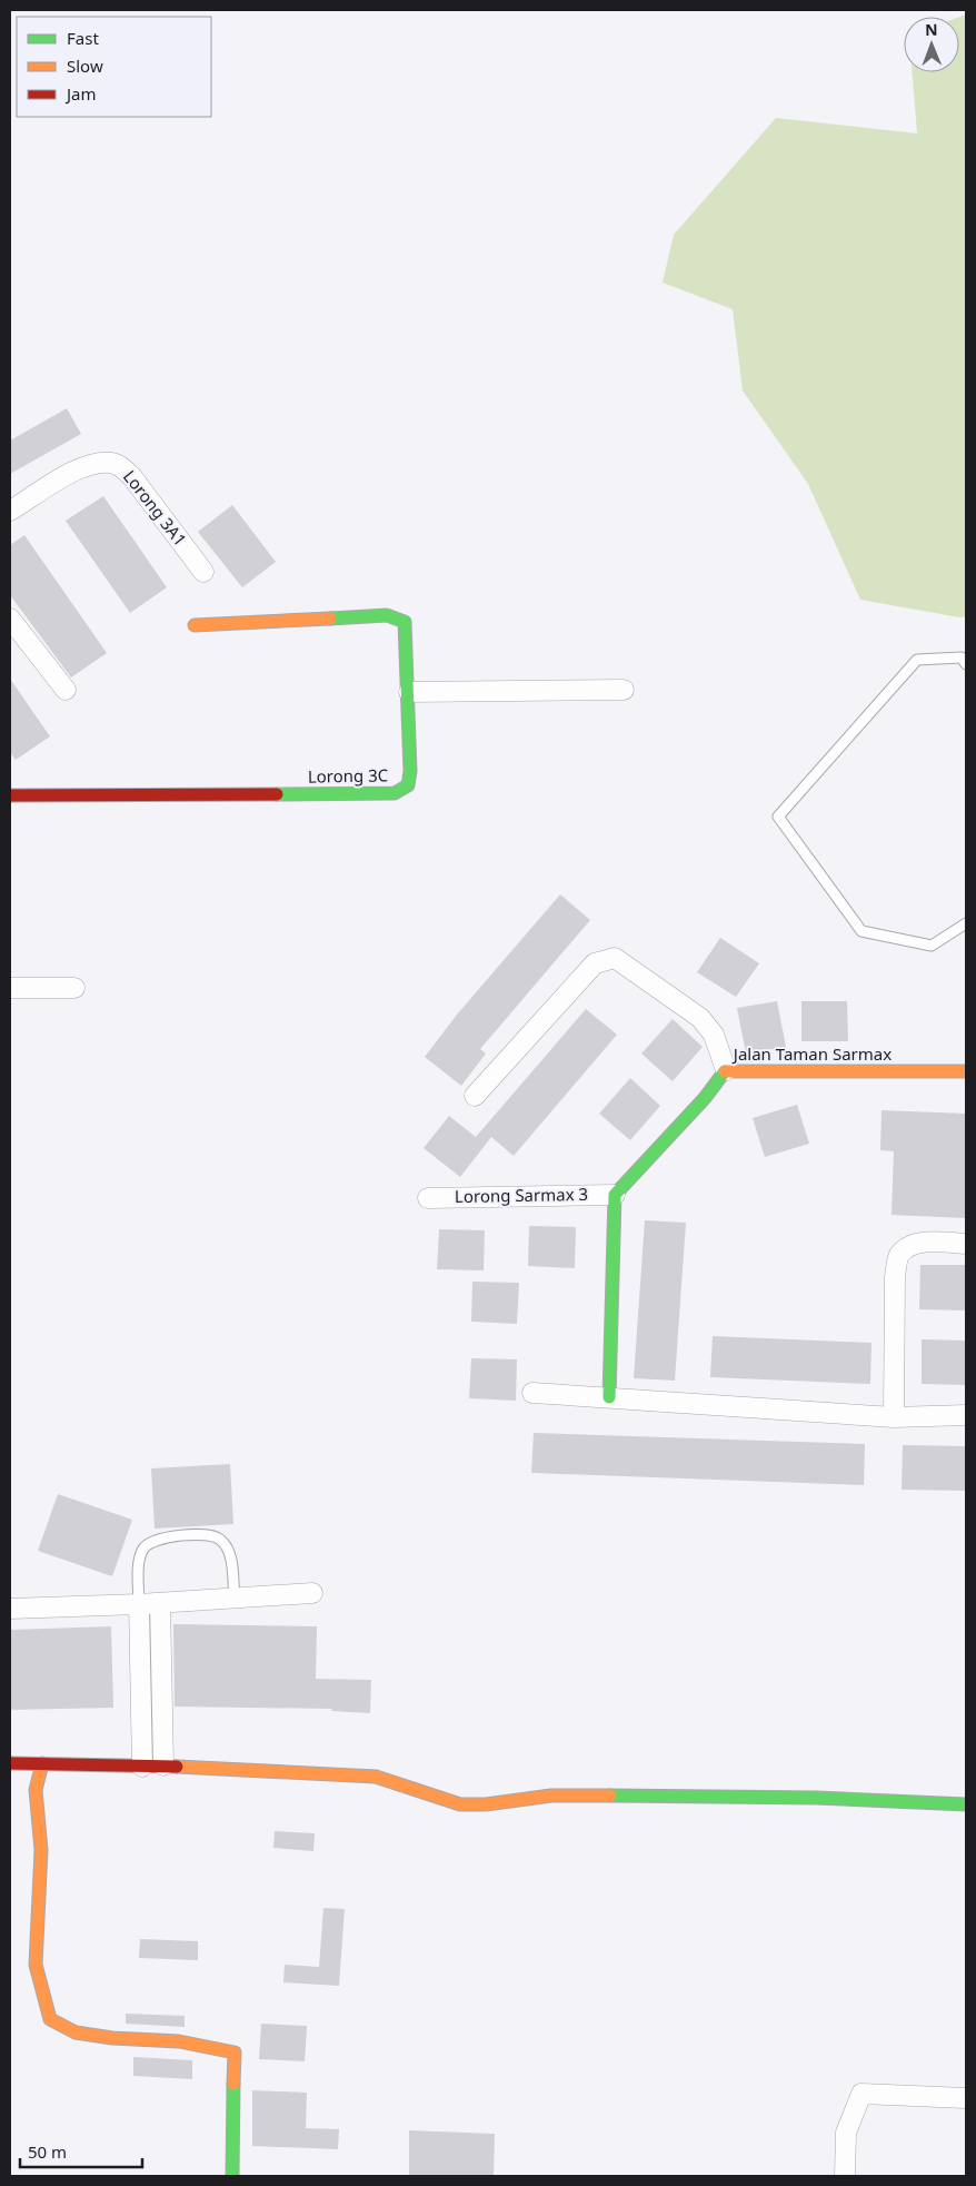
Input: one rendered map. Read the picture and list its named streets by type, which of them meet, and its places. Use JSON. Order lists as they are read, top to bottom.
{
  "streets": {
    "street": [
      "Lorong 3A1",
      "Lorong 3C",
      "Jalan Taman Sarmax",
      "Lorong Sarmax 3"
    ]
  },
  "crossings": [
    ["Jalan Taman Sarmax", "Lorong Sarmax 3"]
  ],
  "legend": ["Fast", "Slow", "Jam"],
  "scale_bar": "50 m",
  "north": "top"
}
